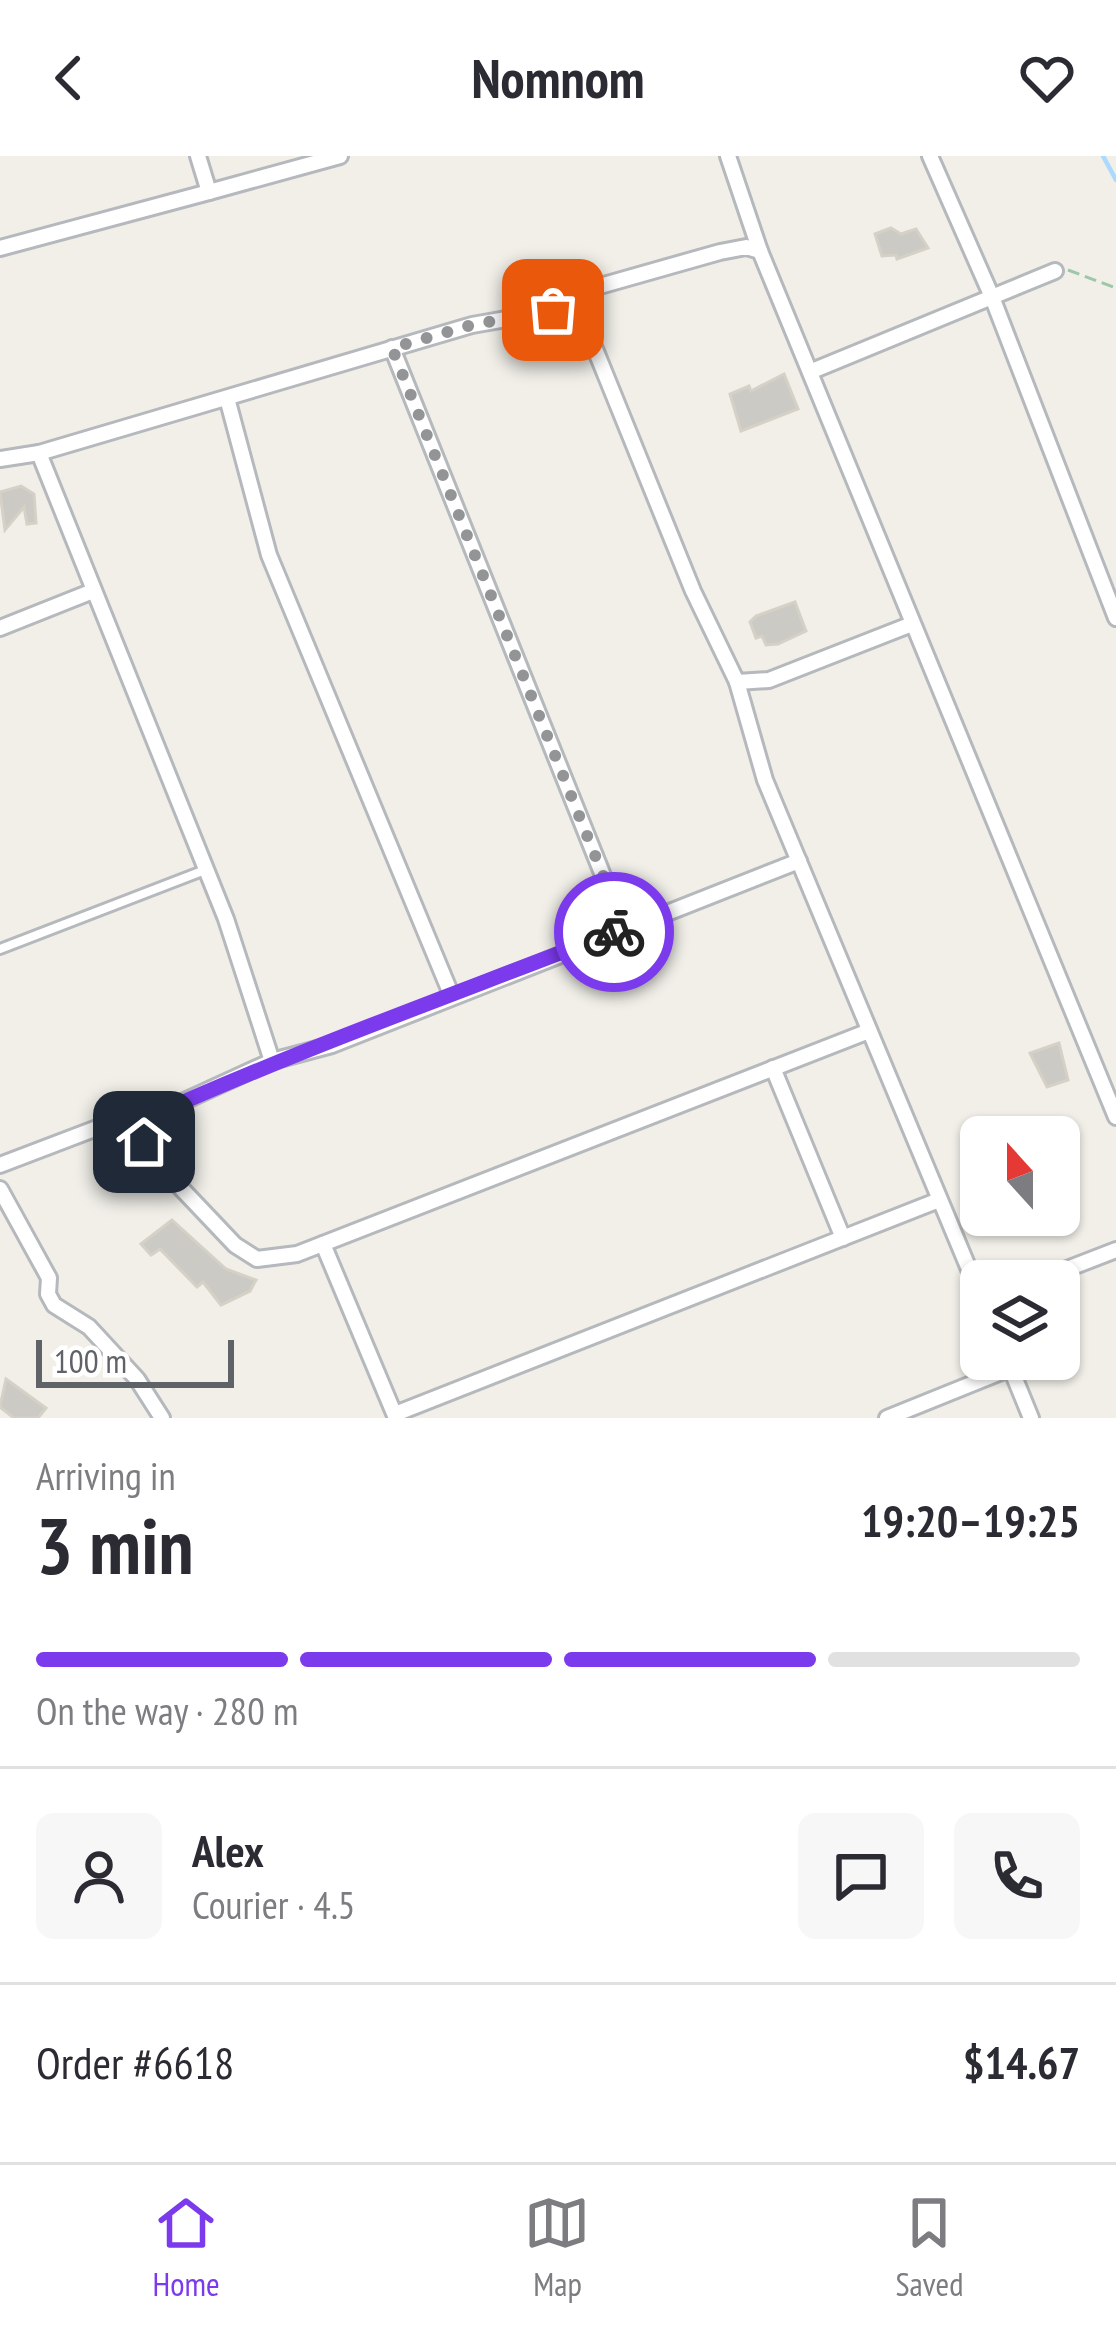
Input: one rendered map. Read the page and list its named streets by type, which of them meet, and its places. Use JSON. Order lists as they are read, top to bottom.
{
  "scale_bar": "100 m",
  "north": "top",
  "page": {
    "header": "Nomnom",
    "scale": "100 m",
    "heading": ["3 min", "Arriving in", "19:20–19:25"],
    "panel": [
      "Alex",
      "Courier · 4.5",
      "Order #6618",
      "$14.67"
    ],
    "bar": "On the way · 280 m",
    "tabs": ["Home", "Map", "Saved"]
  }
}
